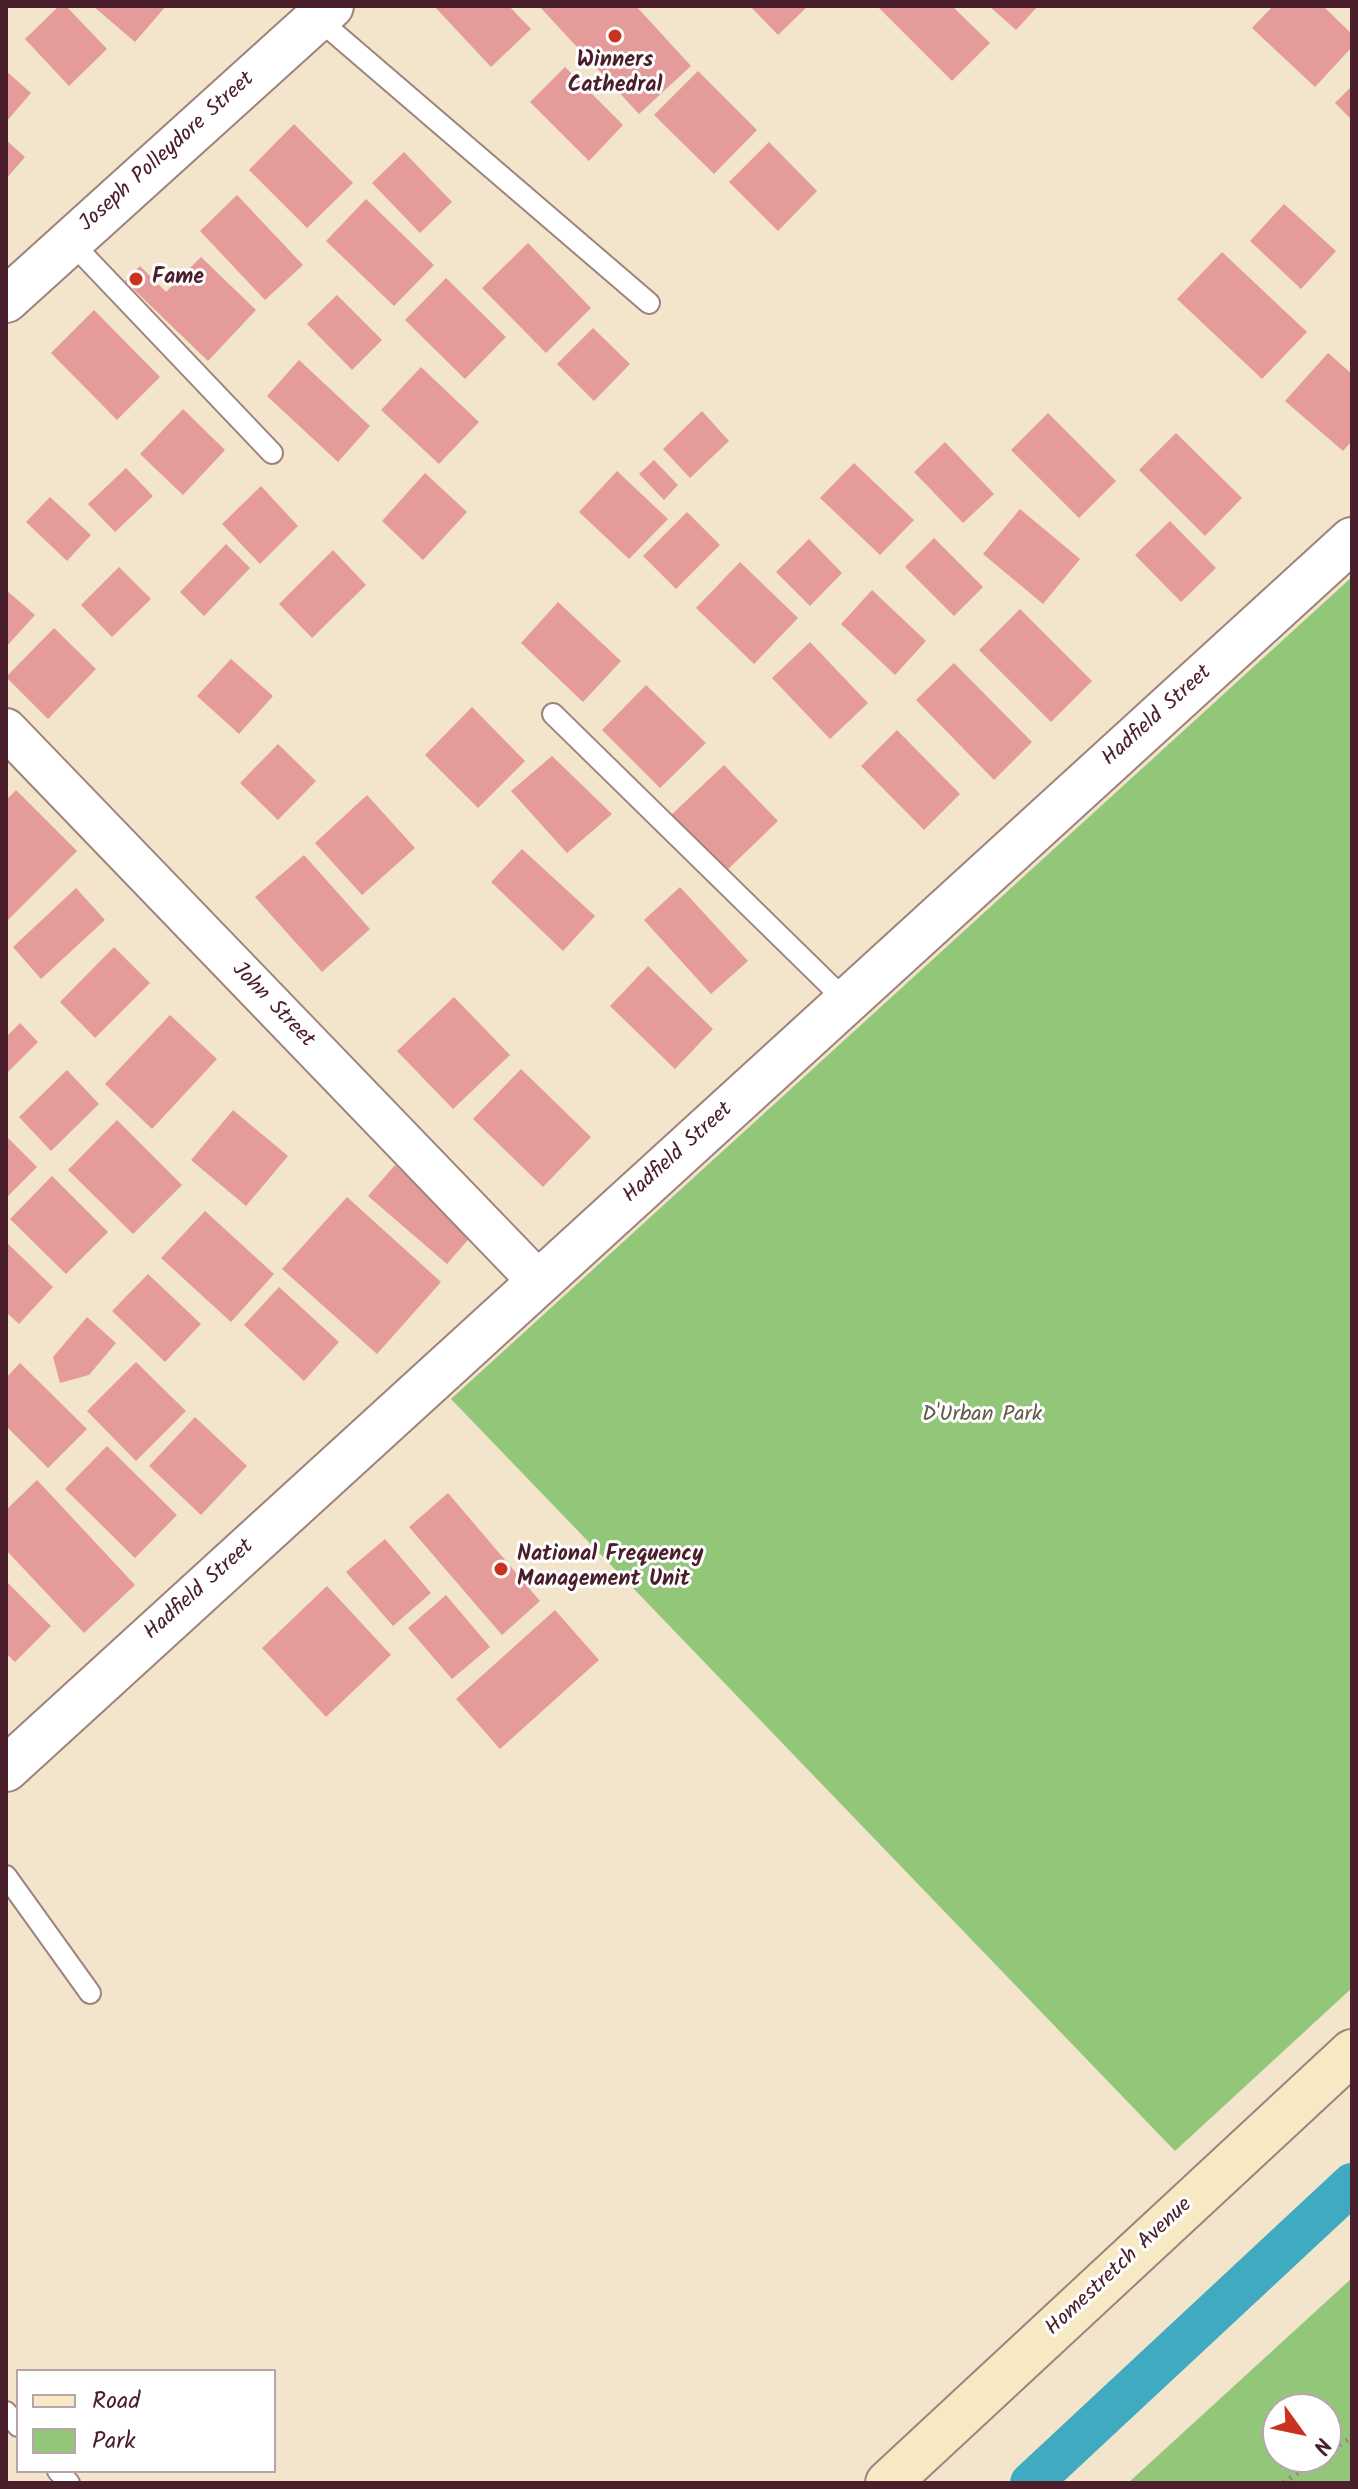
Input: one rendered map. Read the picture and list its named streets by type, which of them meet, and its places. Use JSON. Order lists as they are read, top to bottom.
{
  "streets": {
    "main road": ["Homestretch Avenue"],
    "street": ["Joseph Polleydore Street", "Hadfield Street", "John Street"]
  },
  "crossings": [
    ["Hadfield Street", "John Street"]
  ],
  "parks": ["D'Urban Park"],
  "places": ["Winners Cathedral", "Fame", "National Frequency Management Unit"],
  "legend": ["Road", "Park"],
  "north": "bottom right"
}
